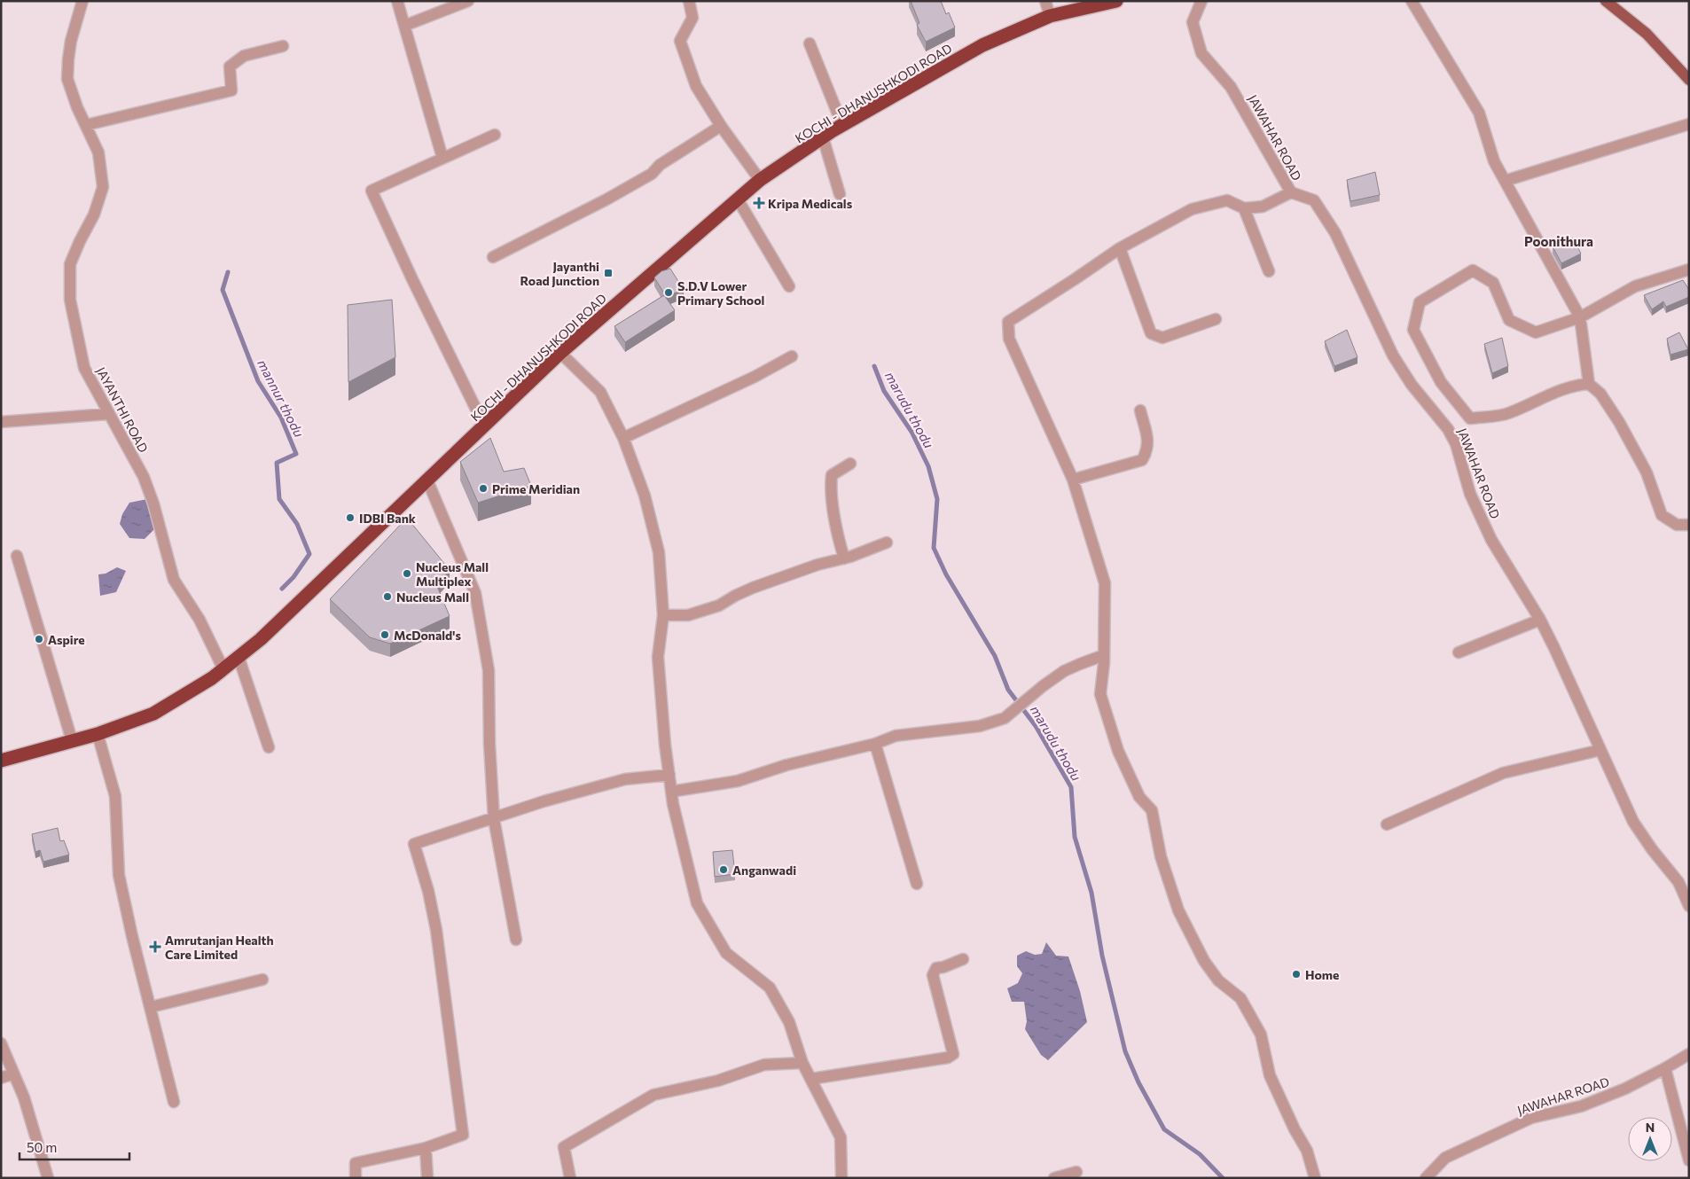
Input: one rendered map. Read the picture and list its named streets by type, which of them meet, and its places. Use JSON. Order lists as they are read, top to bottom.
{
  "streets": {
    "highway": ["KOCHI - DHANUSHKODI ROAD"],
    "street": ["JAWAHAR ROAD", "JAYANTHI ROAD"]
  },
  "crossings": [
    ["KOCHI - DHANUSHKODI ROAD", "JAYANTHI ROAD"]
  ],
  "districts": ["Poonithura"],
  "water": ["mannur thodu", "marudu thodu"],
  "places": {
    "health": ["Kripa Medicals", "Amrutanjan Health Care Limited"],
    "transit": ["Jayanthi Road Junction"],
    "other": [
      "S.D.V Lower Primary School",
      "Prime Meridian",
      "IDBI Bank",
      "Nucleus Mall Multiplex",
      "Nucleus Mall",
      "McDonald's",
      "Aspire",
      "Anganwadi",
      "Home"
    ]
  },
  "scale_bar": "50 m",
  "north": "top"
}
